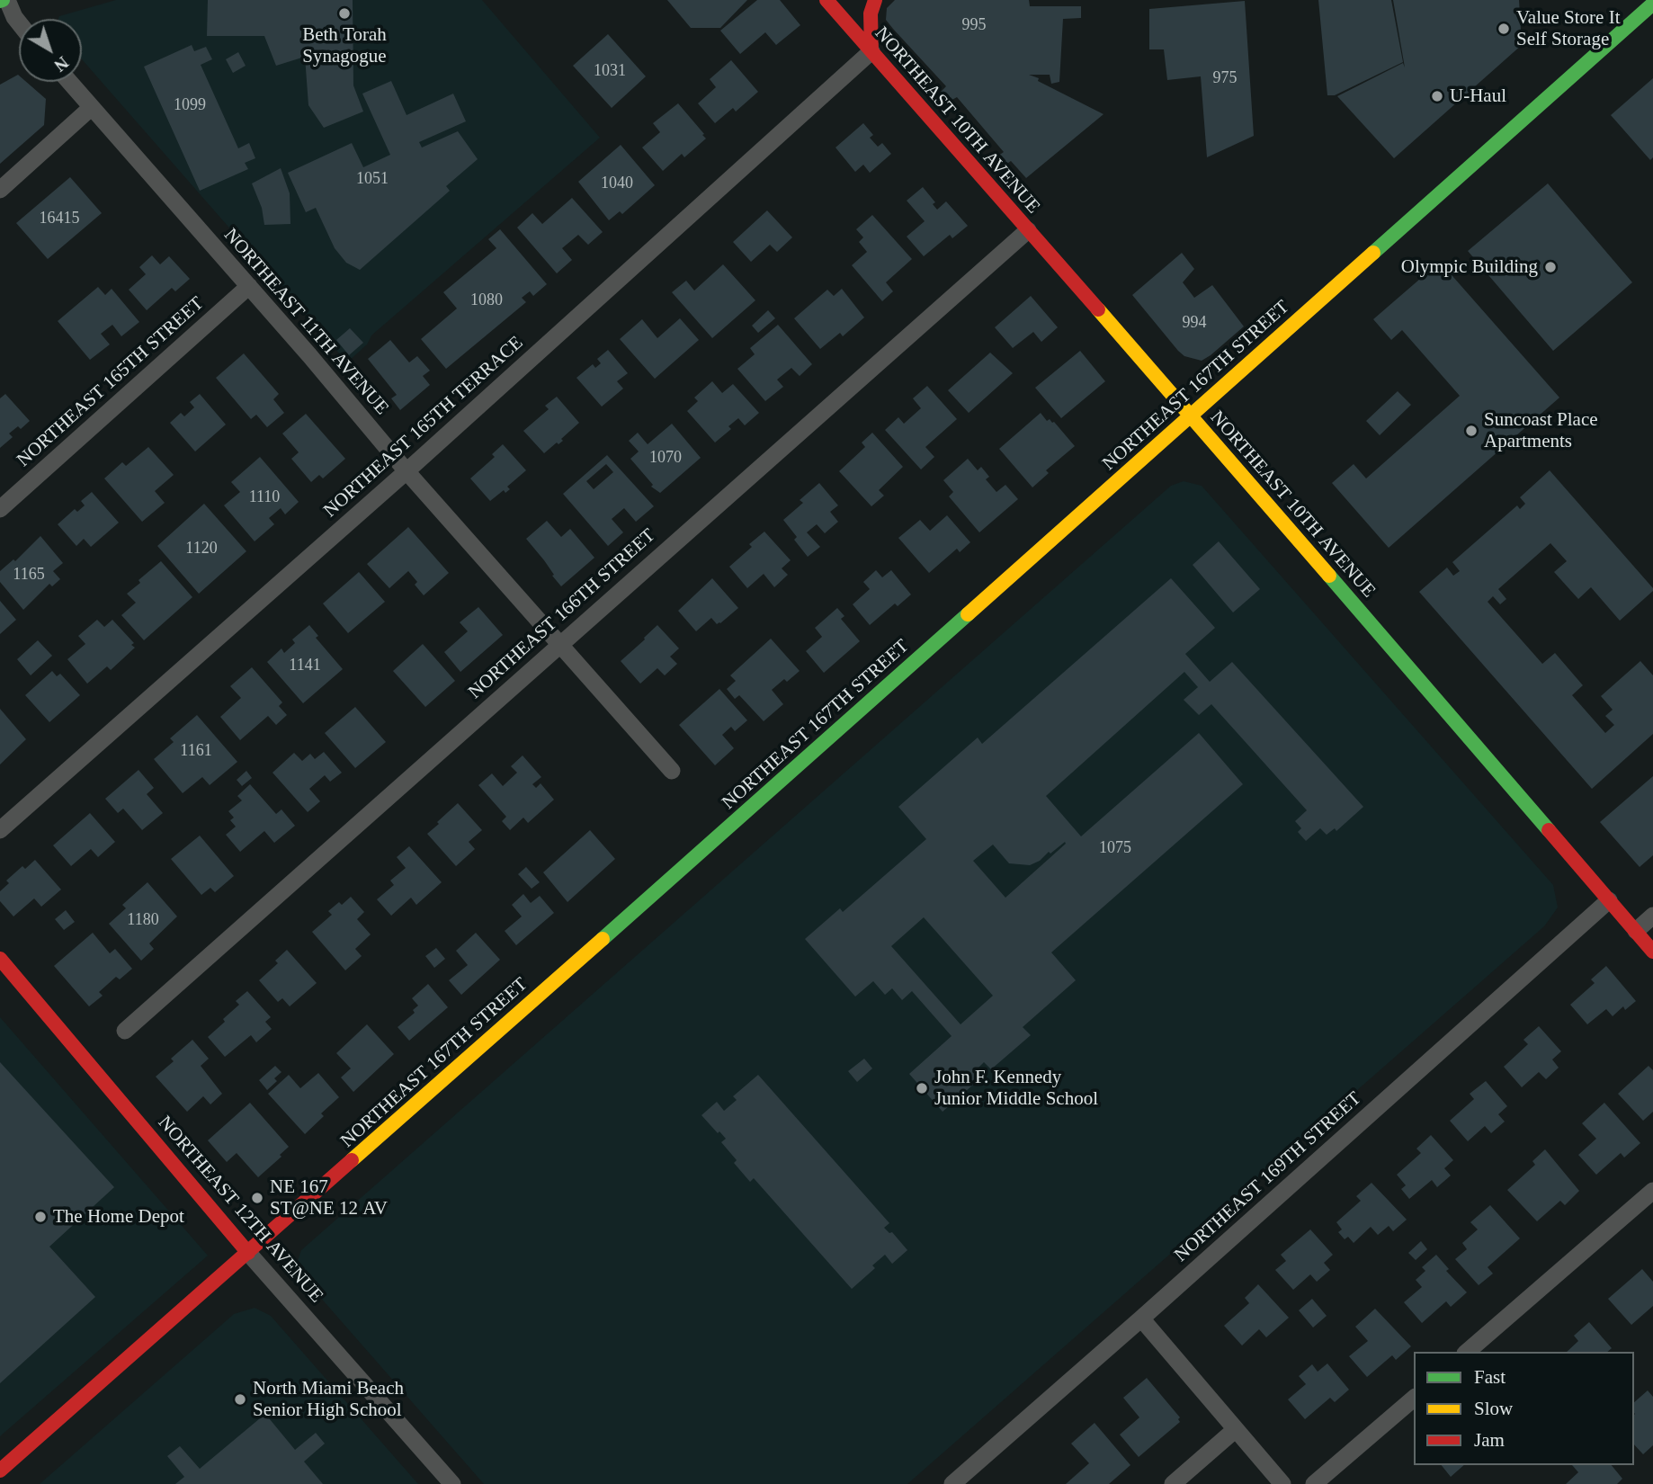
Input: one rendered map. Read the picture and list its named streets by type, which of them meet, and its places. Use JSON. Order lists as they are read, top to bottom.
{
  "streets": {
    "street": [
      "NORTHEAST 10TH AVENUE",
      "NORTHEAST 11TH AVENUE",
      "NORTHEAST 165TH STREET",
      "NORTHEAST 167TH STREET",
      "NORTHEAST 165TH TERRACE",
      "NORTHEAST 166TH STREET",
      "NORTHEAST 169TH STREET",
      "NORTHEAST 12TH AVENUE"
    ]
  },
  "crossings": [
    ["NORTHEAST 10TH AVENUE", "NORTHEAST 167TH STREET"],
    ["NORTHEAST 10TH AVENUE", "NORTHEAST 165TH TERRACE"],
    ["NORTHEAST 10TH AVENUE", "NORTHEAST 166TH STREET"],
    ["NORTHEAST 10TH AVENUE", "NORTHEAST 169TH STREET"],
    ["NORTHEAST 11TH AVENUE", "NORTHEAST 165TH STREET"],
    ["NORTHEAST 11TH AVENUE", "NORTHEAST 165TH TERRACE"],
    ["NORTHEAST 11TH AVENUE", "NORTHEAST 166TH STREET"],
    ["NORTHEAST 167TH STREET", "NORTHEAST 12TH AVENUE"]
  ],
  "places": [
    "Beth Torah Synagogue",
    "Value Store It Self Storage",
    "U-Haul",
    "Olympic Building",
    "Suncoast Place Apartments",
    "John F. Kennedy Junior Middle School",
    "NE 167 ST@NE 12 AV",
    "The Home Depot",
    "North Miami Beach Senior High School"
  ],
  "house_numbers": [
    "995",
    "1031",
    "975",
    "1099",
    "1051",
    "1040",
    "16415",
    "1080",
    "994",
    "1070",
    "1110",
    "1120",
    "1165",
    "1141",
    "1161",
    "1075",
    "1180"
  ],
  "legend": ["Fast", "Slow", "Jam"],
  "north": "bottom right"
}
